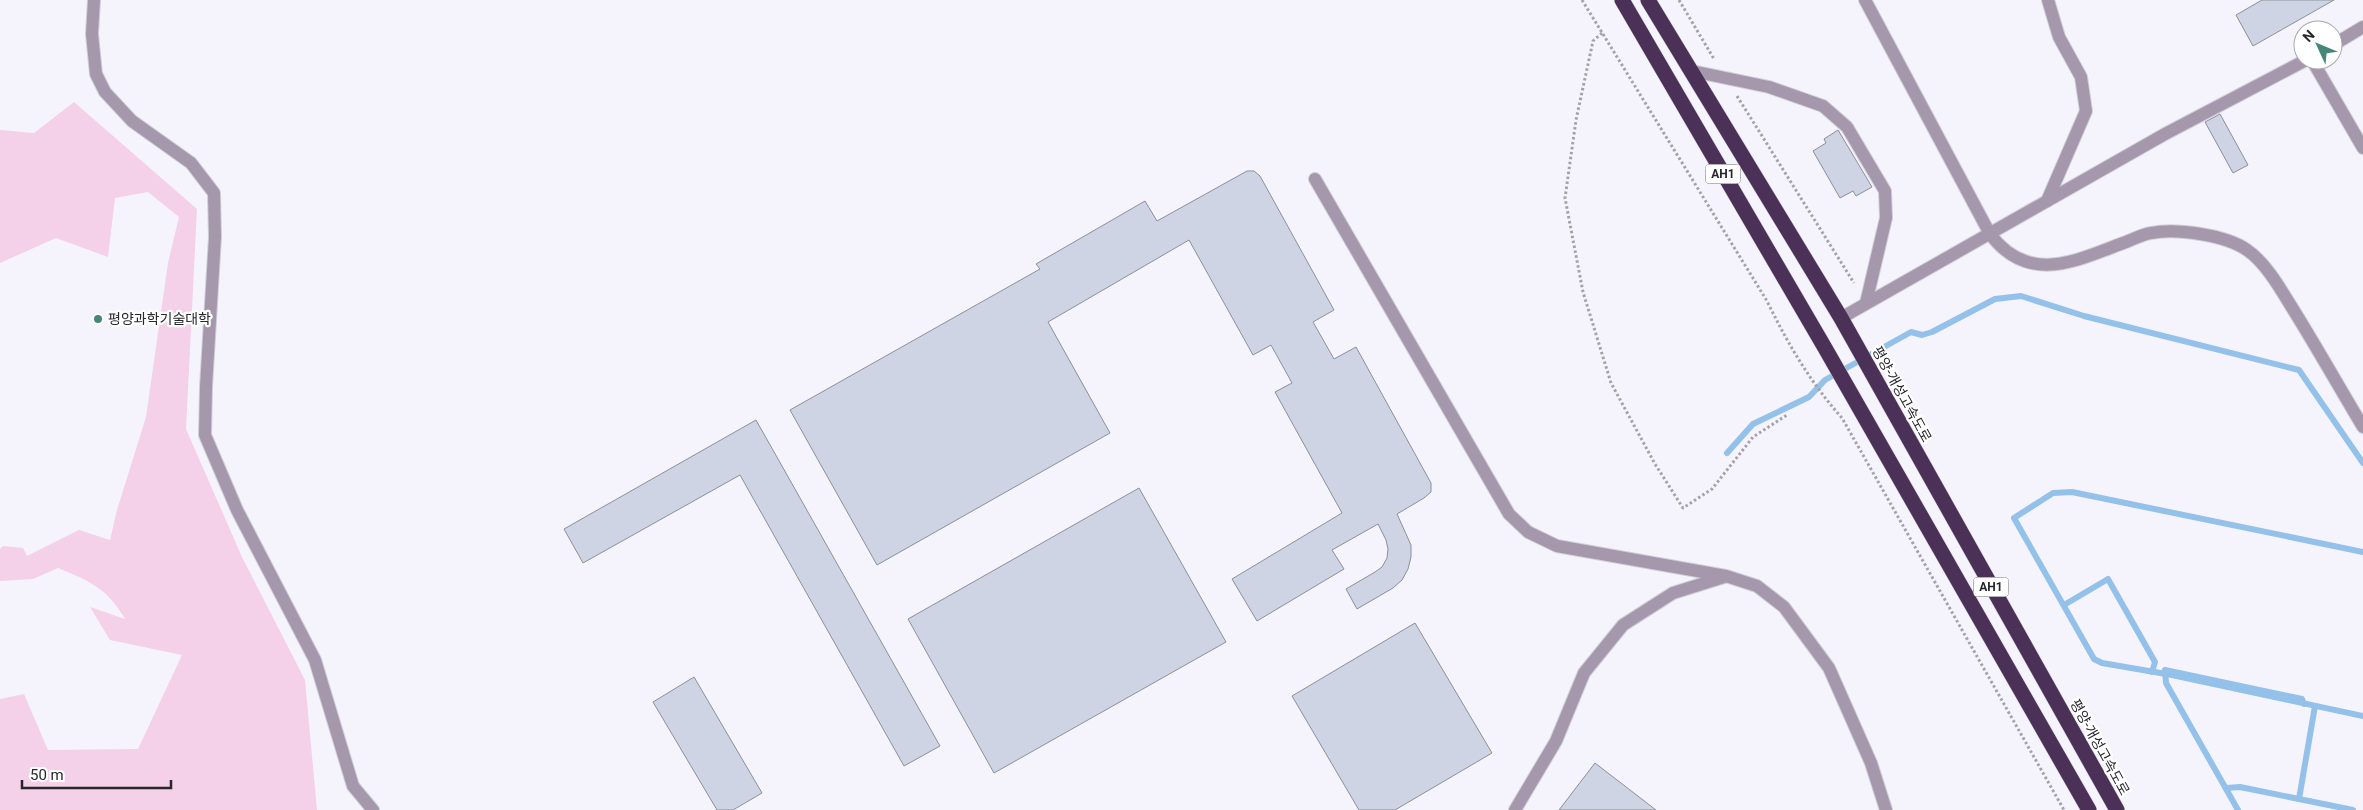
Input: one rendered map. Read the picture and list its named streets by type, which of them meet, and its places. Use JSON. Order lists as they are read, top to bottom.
{
  "streets": {
    "highway": ["AH1", "평양-개성고속도로"]
  },
  "places": ["평양과학기술대학"],
  "scale_bar": "50 m",
  "north": "top left"
}
